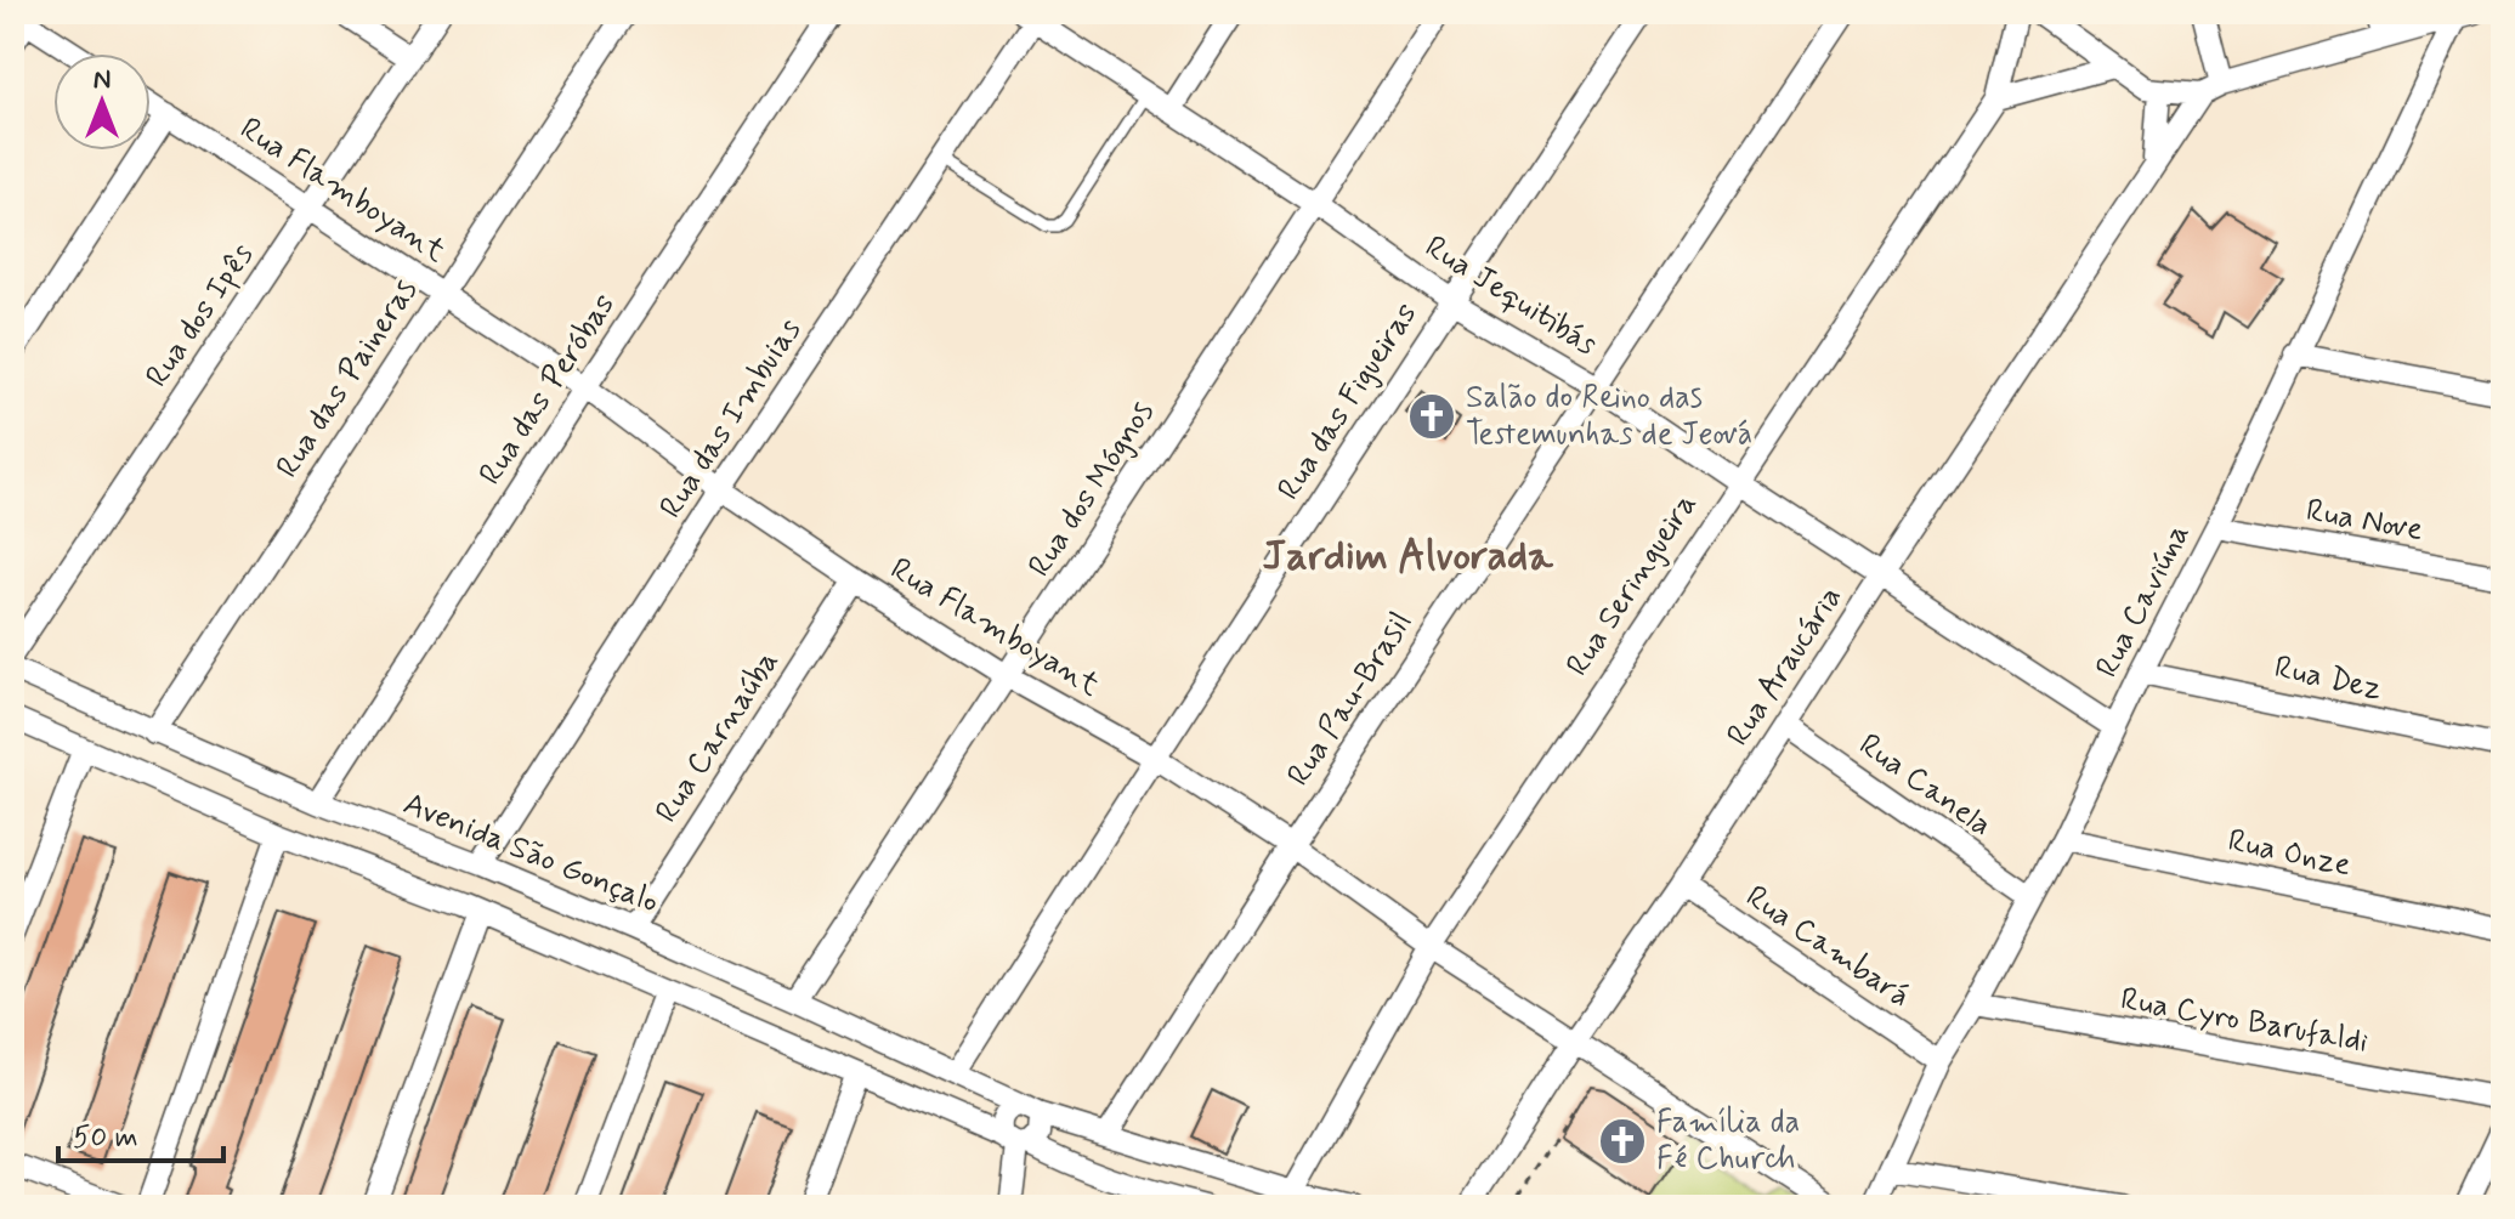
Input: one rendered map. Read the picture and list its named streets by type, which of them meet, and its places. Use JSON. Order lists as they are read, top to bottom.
{
  "streets": {
    "street": [
      "Rua Flamboyant",
      "Rua Jequitibás",
      "Rua dos Ipês",
      "Rua das Paineras",
      "Rua das Peróbas",
      "Rua das Figueiras",
      "Rua das Imbuias",
      "Rua dos Mógnos",
      "Rua Nove",
      "Rua Seringueira",
      "Rua Caviúna",
      "Rua Araucária",
      "Rua Dez",
      "Rua Pau-Brasil",
      "Rua Carnaúba",
      "Rua Canela",
      "Avenida São Gonçalo",
      "Rua Onze",
      "Rua Cambará",
      "Rua Cyro Barufaldi"
    ]
  },
  "crossings": [
    ["Rua Flamboyant", "Rua dos Ipês"],
    ["Rua Flamboyant", "Rua das Paineras"],
    ["Rua Flamboyant", "Rua das Peróbas"],
    ["Rua Flamboyant", "Rua das Figueiras"],
    ["Rua Flamboyant", "Rua das Imbuias"],
    ["Rua Flamboyant", "Rua dos Mógnos"],
    ["Rua Flamboyant", "Rua Seringueira"],
    ["Rua Flamboyant", "Rua Araucária"],
    ["Rua Flamboyant", "Rua Pau-Brasil"],
    ["Rua Flamboyant", "Rua Carnaúba"],
    ["Rua Jequitibás", "Rua das Figueiras"],
    ["Rua Jequitibás", "Rua das Imbuias"],
    ["Rua Jequitibás", "Rua dos Mógnos"],
    ["Rua Jequitibás", "Rua Seringueira"],
    ["Rua Jequitibás", "Rua Caviúna"],
    ["Rua Jequitibás", "Rua Araucária"],
    ["Rua Jequitibás", "Rua Pau-Brasil"],
    ["Rua das Paineras", "Avenida São Gonçalo"],
    ["Rua das Peróbas", "Avenida São Gonçalo"],
    ["Rua das Figueiras", "Avenida São Gonçalo"],
    ["Rua das Imbuias", "Avenida São Gonçalo"],
    ["Rua dos Mógnos", "Avenida São Gonçalo"],
    ["Rua Nove", "Rua Caviúna"],
    ["Rua Seringueira", "Avenida São Gonçalo"],
    ["Rua Caviúna", "Rua Dez"],
    ["Rua Caviúna", "Rua Canela"],
    ["Rua Caviúna", "Rua Onze"],
    ["Rua Caviúna", "Rua Cambará"],
    ["Rua Caviúna", "Rua Cyro Barufaldi"],
    ["Rua Araucária", "Rua Canela"],
    ["Rua Araucária", "Rua Cambará"],
    ["Rua Pau-Brasil", "Avenida São Gonçalo"],
    ["Rua Carnaúba", "Avenida São Gonçalo"]
  ],
  "districts": ["Jardim Alvorada"],
  "places": {
    "church": ["Salão do Reino das Testemunhas de Jeová", "Família da Fé Church"]
  },
  "scale_bar": "50 m",
  "north": "top"
}
